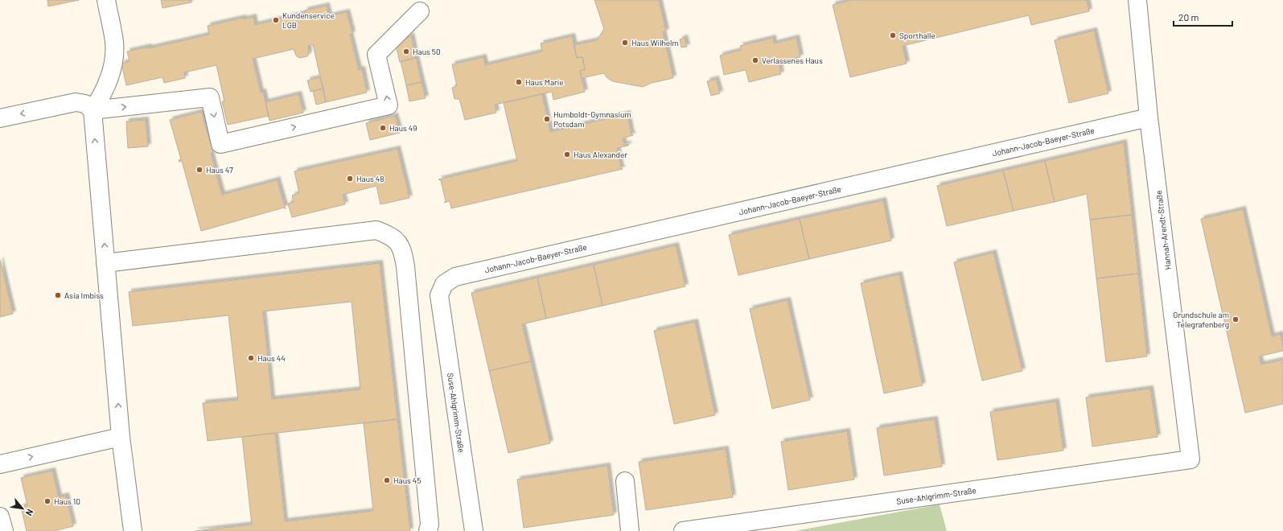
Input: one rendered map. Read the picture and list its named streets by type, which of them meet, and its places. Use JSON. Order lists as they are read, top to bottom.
{
  "streets": {
    "street": ["Johann-Jacob-Baeyer-Straße", "Hannah-Arendt-Straße", "Suse-Ahlgrimm-Straße"]
  },
  "crossings": [
    ["Johann-Jacob-Baeyer-Straße", "Hannah-Arendt-Straße"],
    ["Johann-Jacob-Baeyer-Straße", "Suse-Ahlgrimm-Straße"],
    ["Hannah-Arendt-Straße", "Suse-Ahlgrimm-Straße"]
  ],
  "places": [
    "Kundenservice LGB",
    "Sporthalle",
    "Haus Wilhelm",
    "Haus 50",
    "Verlassenes Haus",
    "Haus Marie",
    "Humboldt-Gymnasium Potsdam",
    "Haus 49",
    "Haus Alexander",
    "Haus 47",
    "Haus 48",
    "Asia Imbiss",
    "Grundschule am Telegrafenberg",
    "Haus 44",
    "Haus 45",
    "Haus 10"
  ],
  "scale_bar": "20 m",
  "north": "bottom right"
}
